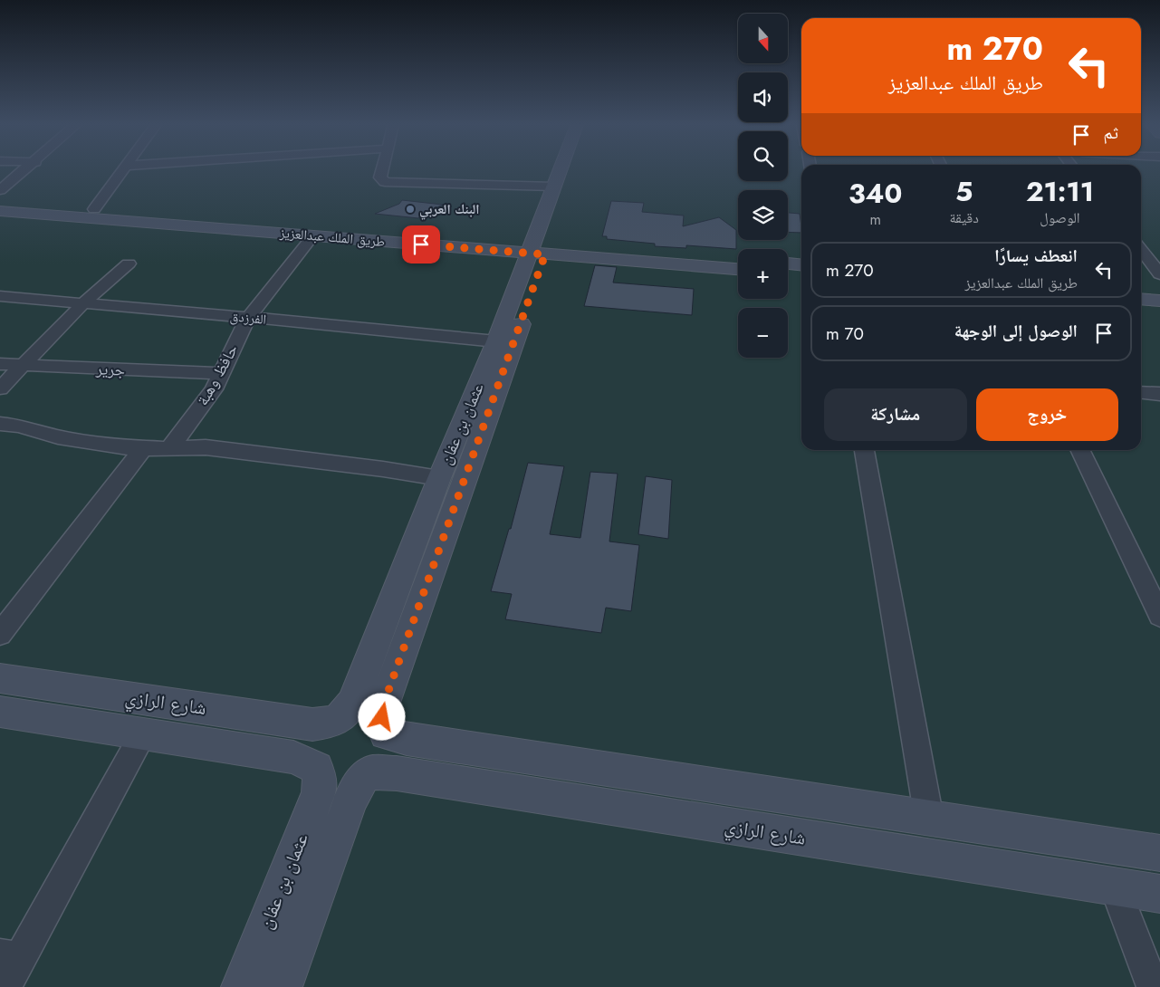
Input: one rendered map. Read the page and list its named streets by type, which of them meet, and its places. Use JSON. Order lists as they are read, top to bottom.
{
  "streets": {
    "street": [
      "طريق الملك عبدالعزيز",
      "الفرزدق",
      "جرير",
      "حافظ وهبة",
      "عثمان بن عفان",
      "شارع الرازي"
    ]
  },
  "crossings": [
    ["طريق الملك عبدالعزيز", "حافظ وهبة"],
    ["طريق الملك عبدالعزيز", "عثمان بن عفان"],
    ["الفرزدق", "حافظ وهبة"],
    ["الفرزدق", "عثمان بن عفان"],
    ["جرير", "حافظ وهبة"],
    ["عثمان بن عفان", "شارع الرازي"]
  ],
  "places": ["البنك العربي"],
  "north": "bottom",
  "page": {
    "map_buttons": ["+", "−"],
    "turn": ["270 m", "طريق الملك عبدالعزيز"],
    "then": "ثم",
    "eta": [
      "21:11",
      "الوصول",
      "5",
      "دقيقة",
      "340",
      "m"
    ],
    "list": [
      {
        "name": "انعطف يسارًا",
        "note": "طريق الملك عبدالعزيز",
        "value": "270 m"
      },
      {
        "name": "الوصول إلى الوجهة",
        "value": "70 m"
      }
    ],
    "buttons": ["خروج", "مشاركة"]
  }
}
